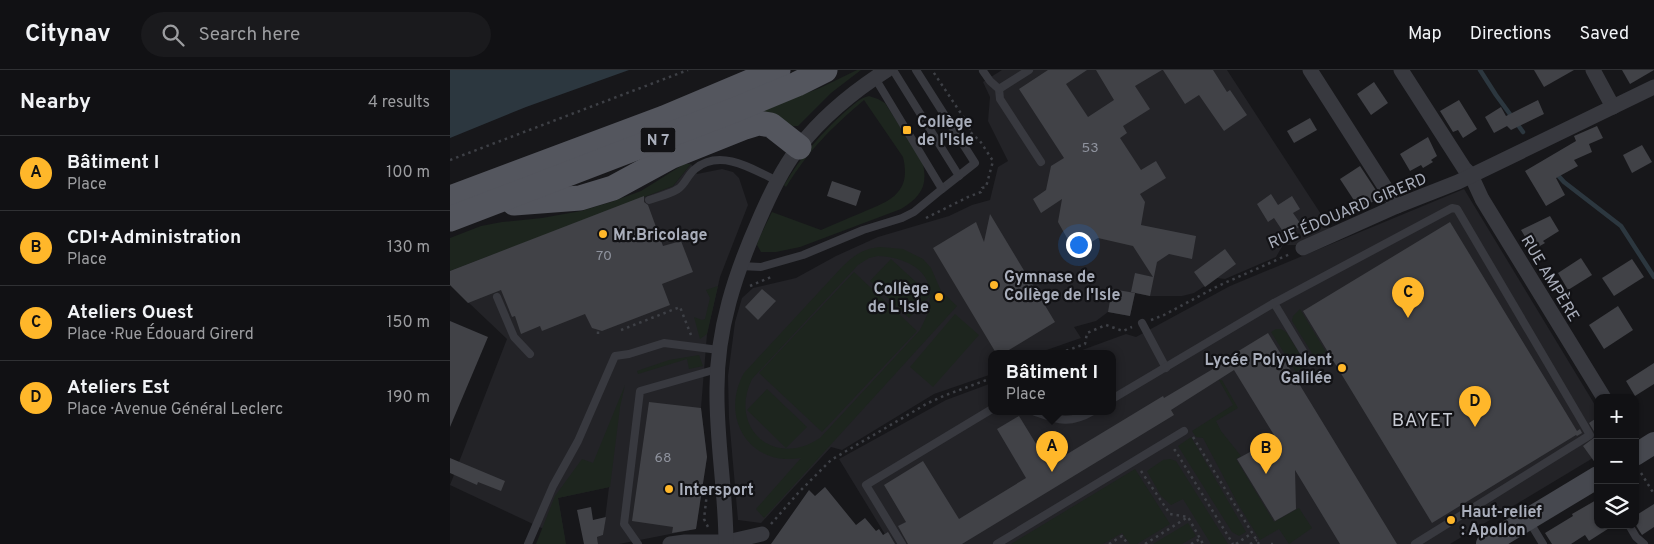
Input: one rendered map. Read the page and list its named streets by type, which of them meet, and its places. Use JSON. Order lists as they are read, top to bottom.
{
  "streets": {
    "main road": ["N 7"],
    "street": ["RUE ÉDOUARD GIRERD", "RUE AMPÈRE"]
  },
  "crossings": [
    ["RUE ÉDOUARD GIRERD", "RUE AMPÈRE"]
  ],
  "districts": ["BAYET"],
  "places": {
    "transit": ["Collège de l'Isle"],
    "other": [
      "Mr.Bricolage",
      "Gymnase de Collège de l'Isle",
      "Collège de L'Isle",
      "Lycée Polyvalent Galilée",
      "Intersport",
      "Haut-relief : Apollon"
    ]
  },
  "house_numbers": ["53", "70", "68"],
  "page": {
    "header": "Citynav",
    "search": "Search here",
    "nav": ["Map", "Directions", "Saved"],
    "heading": ["Nearby", "4 results"],
    "list": [
      {
        "mark": "A",
        "name": "Bâtiment I",
        "note": "Place",
        "value": "100 m"
      },
      {
        "mark": "B",
        "name": "CDI+Administration",
        "note": "Place",
        "value": "130 m"
      },
      {
        "mark": "C",
        "name": "Ateliers Ouest",
        "note": "Place · Rue Édouard Girerd",
        "value": "150 m"
      },
      {
        "mark": "D",
        "name": "Ateliers Est",
        "note": "Place · Avenue Général Leclerc",
        "value": "190 m"
      }
    ],
    "pins": [
      "C",
      "D",
      "A",
      "B"
    ],
    "popup": ["Bâtiment I", "Place"],
    "map_buttons": ["+", "−"]
  }
}
